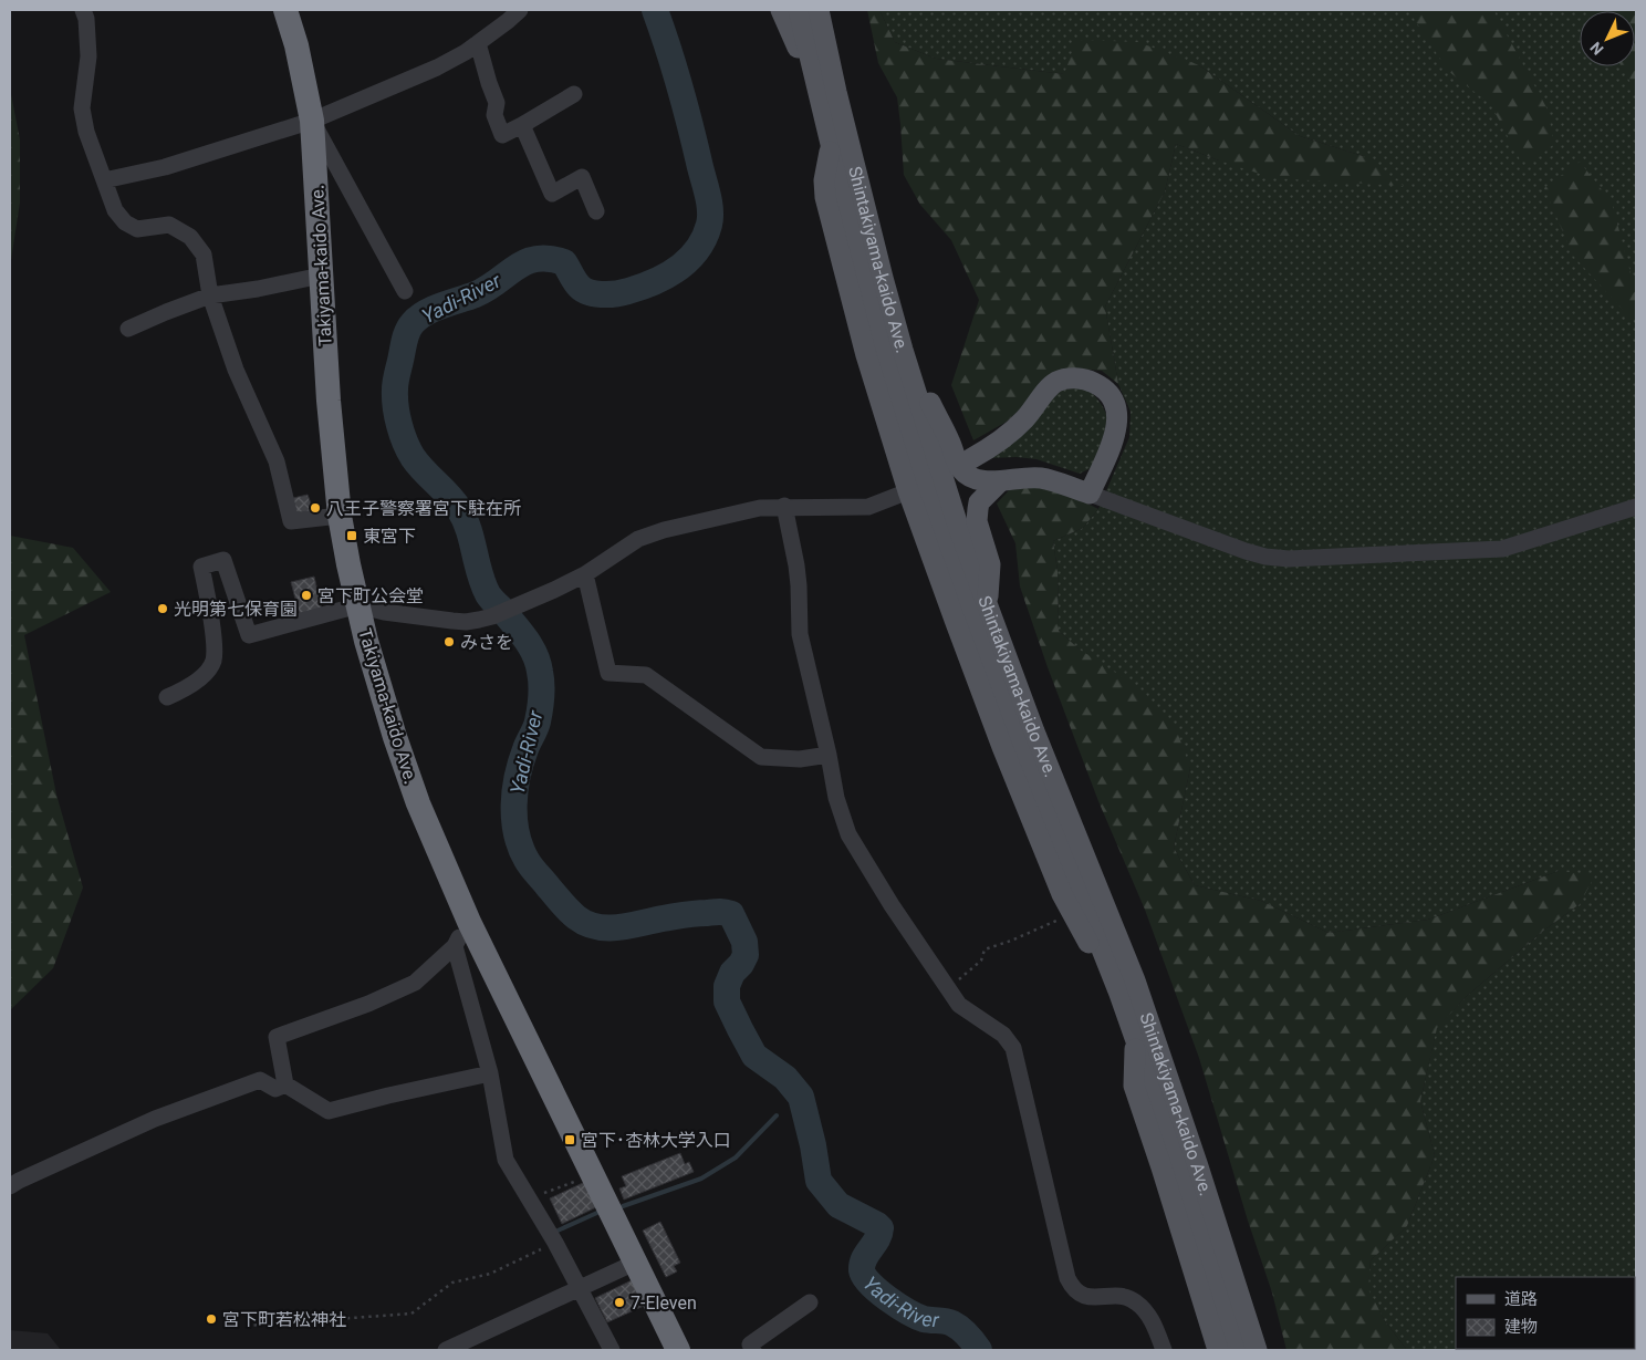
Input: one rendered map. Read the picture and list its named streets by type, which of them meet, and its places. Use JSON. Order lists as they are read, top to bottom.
{
  "streets": {
    "highway": ["Takiyama-kaido Ave."],
    "main road": ["Shintakiyama-kaido Ave."]
  },
  "water": ["Yadi-River"],
  "places": {
    "other": [
      "八王子警察署宮下駐在所",
      "宮下町公会堂",
      "光明第七保育園",
      "みさを",
      "7-Eleven",
      "宮下町若松神社"
    ],
    "transit": ["東宮下", "宮下･杏林大学入口"]
  },
  "legend": ["道路", "建物"],
  "north": "bottom left"
}
